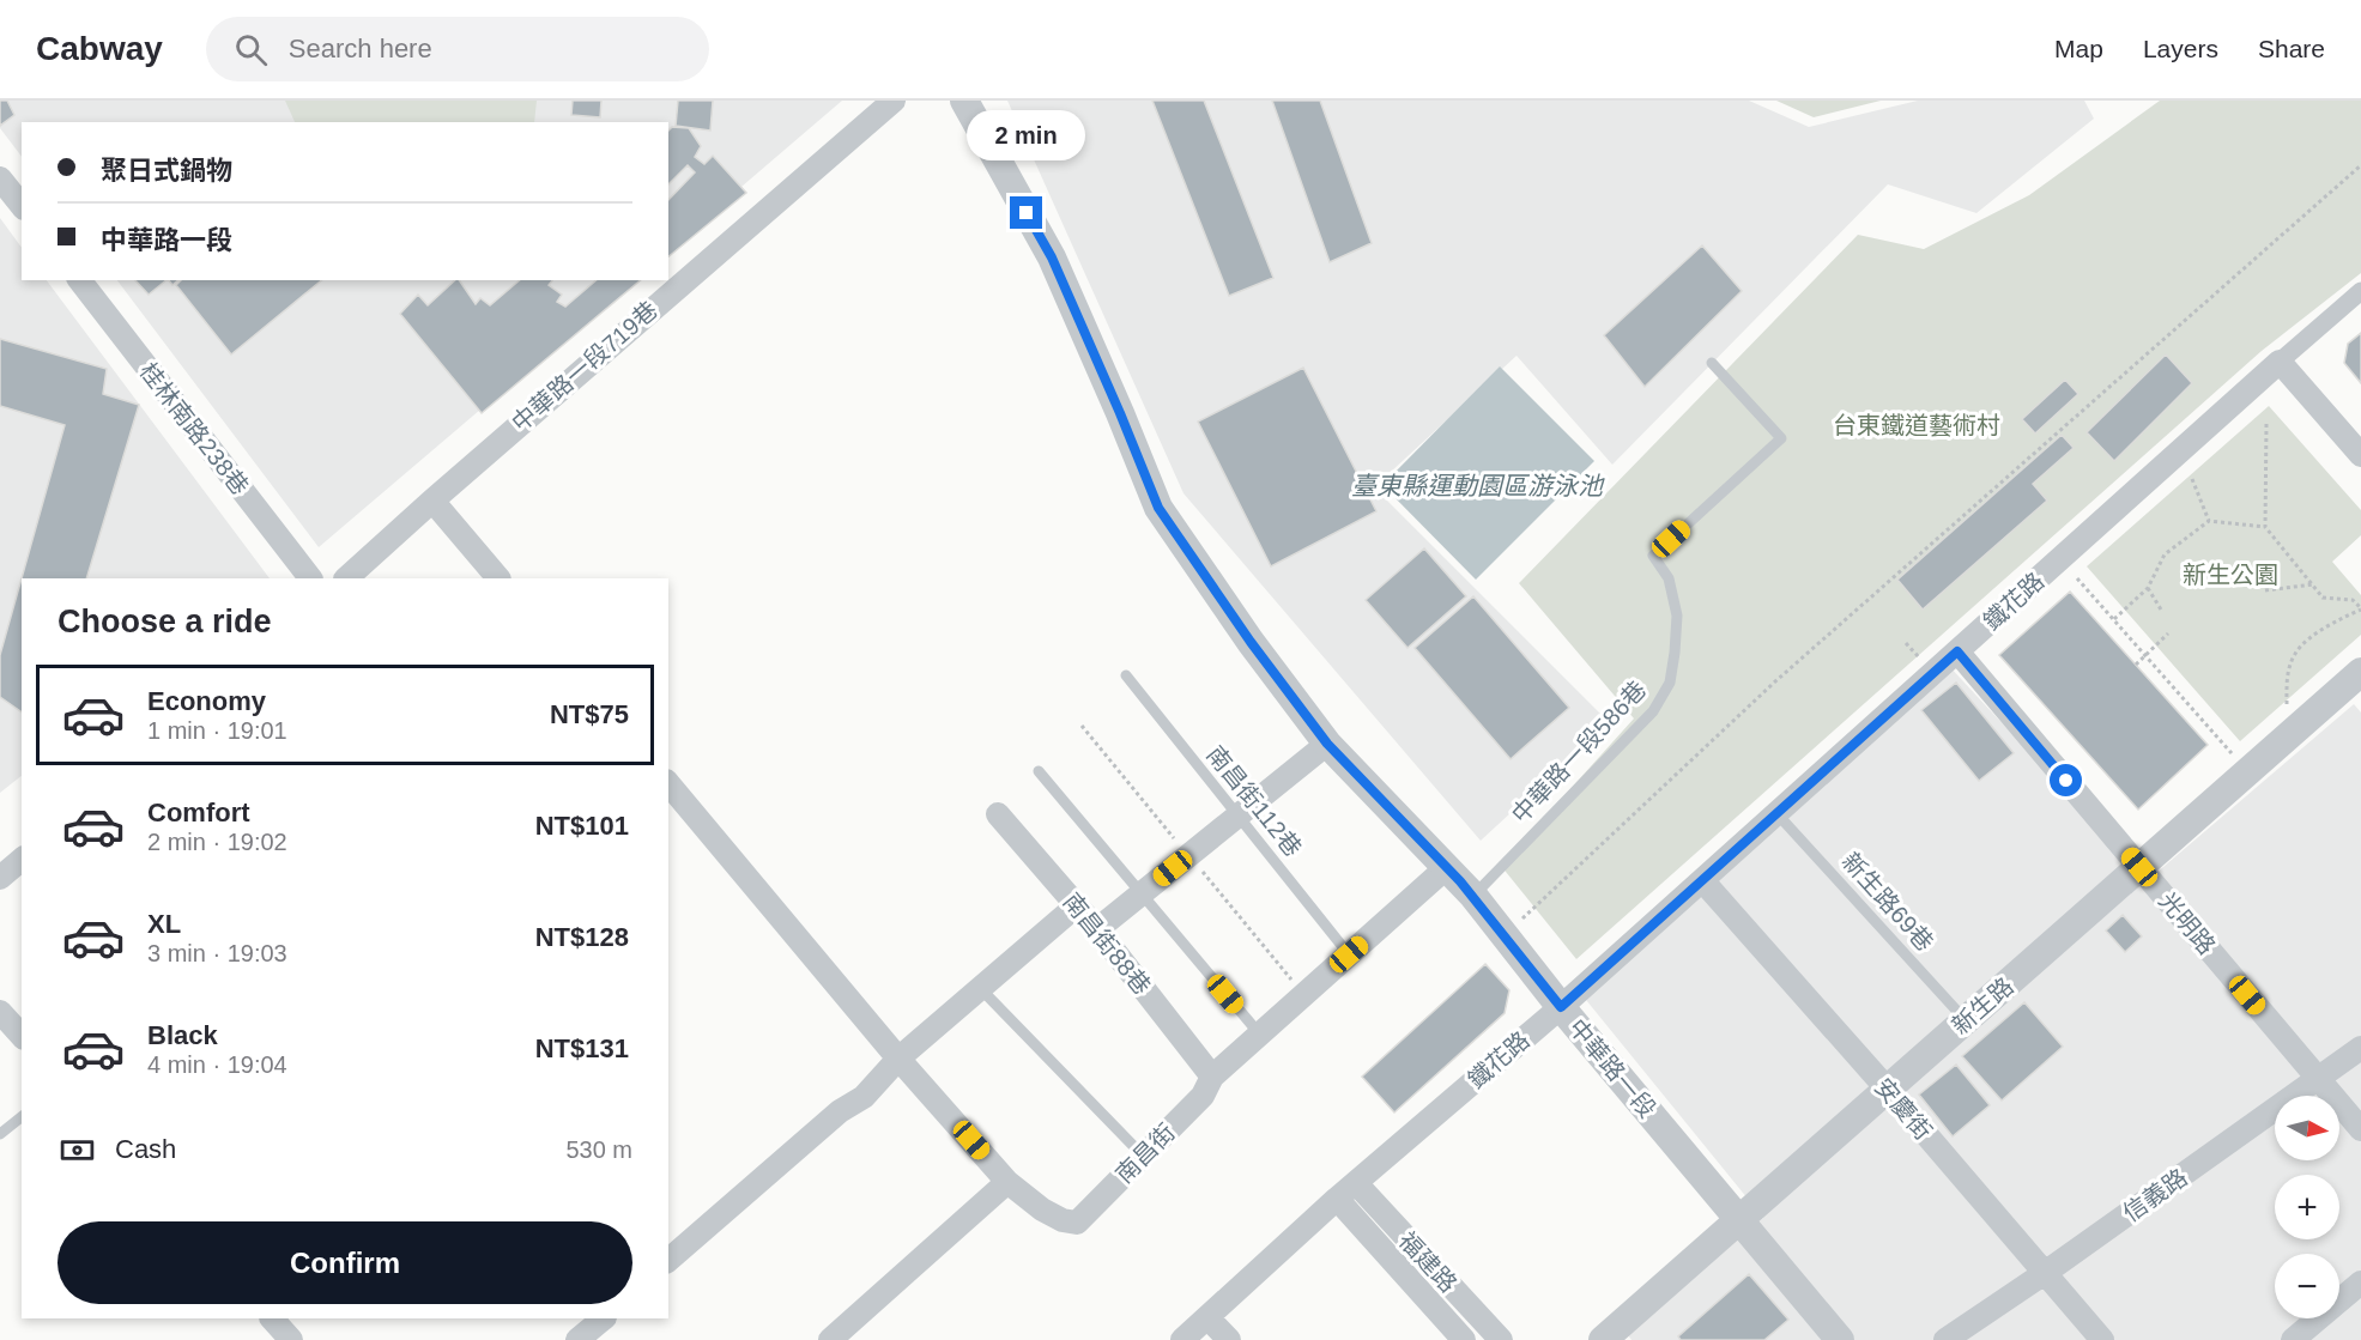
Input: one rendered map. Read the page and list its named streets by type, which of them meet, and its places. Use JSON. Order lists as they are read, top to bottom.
{
  "streets": {
    "street": [
      "中華路一段719巷",
      "桂林南路238巷",
      "鐵花路",
      "光明路",
      "南昌街88巷",
      "新生路",
      "中華路一段",
      "安慶街",
      "南昌街",
      "信義路",
      "福建路"
    ],
    "lane": ["中華路一段586巷", "南昌街112巷", "新生路69巷"]
  },
  "crossings": [
    ["鐵花路", "新生路69巷"],
    ["鐵花路", "光明路"],
    ["鐵花路", "中華路一段"],
    ["鐵花路", "安慶街"],
    ["鐵花路", "福建路"],
    ["中華路一段586巷", "中華路一段"],
    ["南昌街112巷", "南昌街"],
    ["新生路69巷", "新生路"],
    ["光明路", "新生路"],
    ["光明路", "信義路"],
    ["南昌街88巷", "南昌街"],
    ["新生路", "中華路一段"],
    ["新生路", "安慶街"],
    ["中華路一段", "南昌街"],
    ["安慶街", "信義路"]
  ],
  "water": ["臺東縣運動園區游泳池"],
  "parks": ["台東鐵道藝術村", "新生公園"],
  "north": "right",
  "page": {
    "header": "Cabway",
    "search": "Search here",
    "nav": ["Map", "Layers", "Share"],
    "bubble": "2 min",
    "banner": ["聚日式鍋物", "中華路一段"],
    "heading": "Choose a ride",
    "list": [
      {
        "name": "Economy",
        "note": "1 min · 19:01",
        "value": "NT$75"
      },
      {
        "name": "Comfort",
        "note": "2 min · 19:02",
        "value": "NT$101"
      },
      {
        "name": "XL",
        "note": "3 min · 19:03",
        "value": "NT$128"
      },
      {
        "name": "Black",
        "note": "4 min · 19:04",
        "value": "NT$131"
      }
    ],
    "map_buttons": ["+", "−"],
    "pay": ["Cash", "530 m"],
    "buttons": "Confirm"
  }
}
